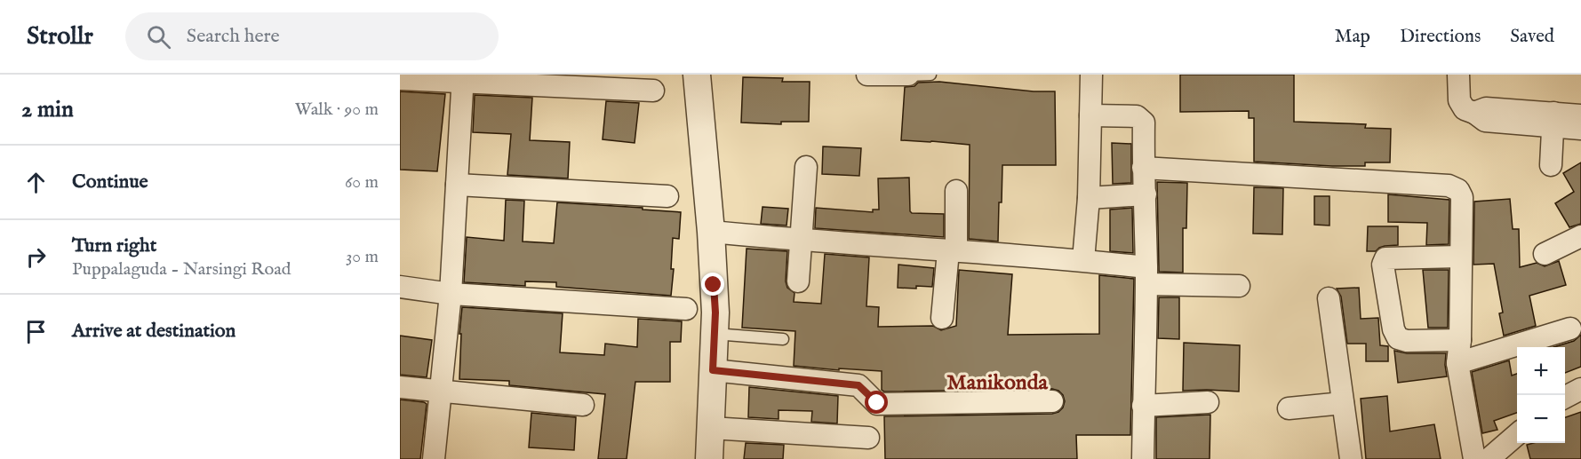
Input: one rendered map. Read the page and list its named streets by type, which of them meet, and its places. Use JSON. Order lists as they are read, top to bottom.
{
  "districts": ["Manikonda"],
  "page": {
    "header": "Strollr",
    "search": "Search here",
    "nav": ["Map", "Directions", "Saved"],
    "heading": ["2 min", "Walk · 90 m"],
    "list": [
      ["Continue", "60 m"],
      ["Turn right", "Puppalaguda - Narsingi Road", "30 m"],
      "Arrive at destination"
    ],
    "map_buttons": ["+", "−"]
  }
}
